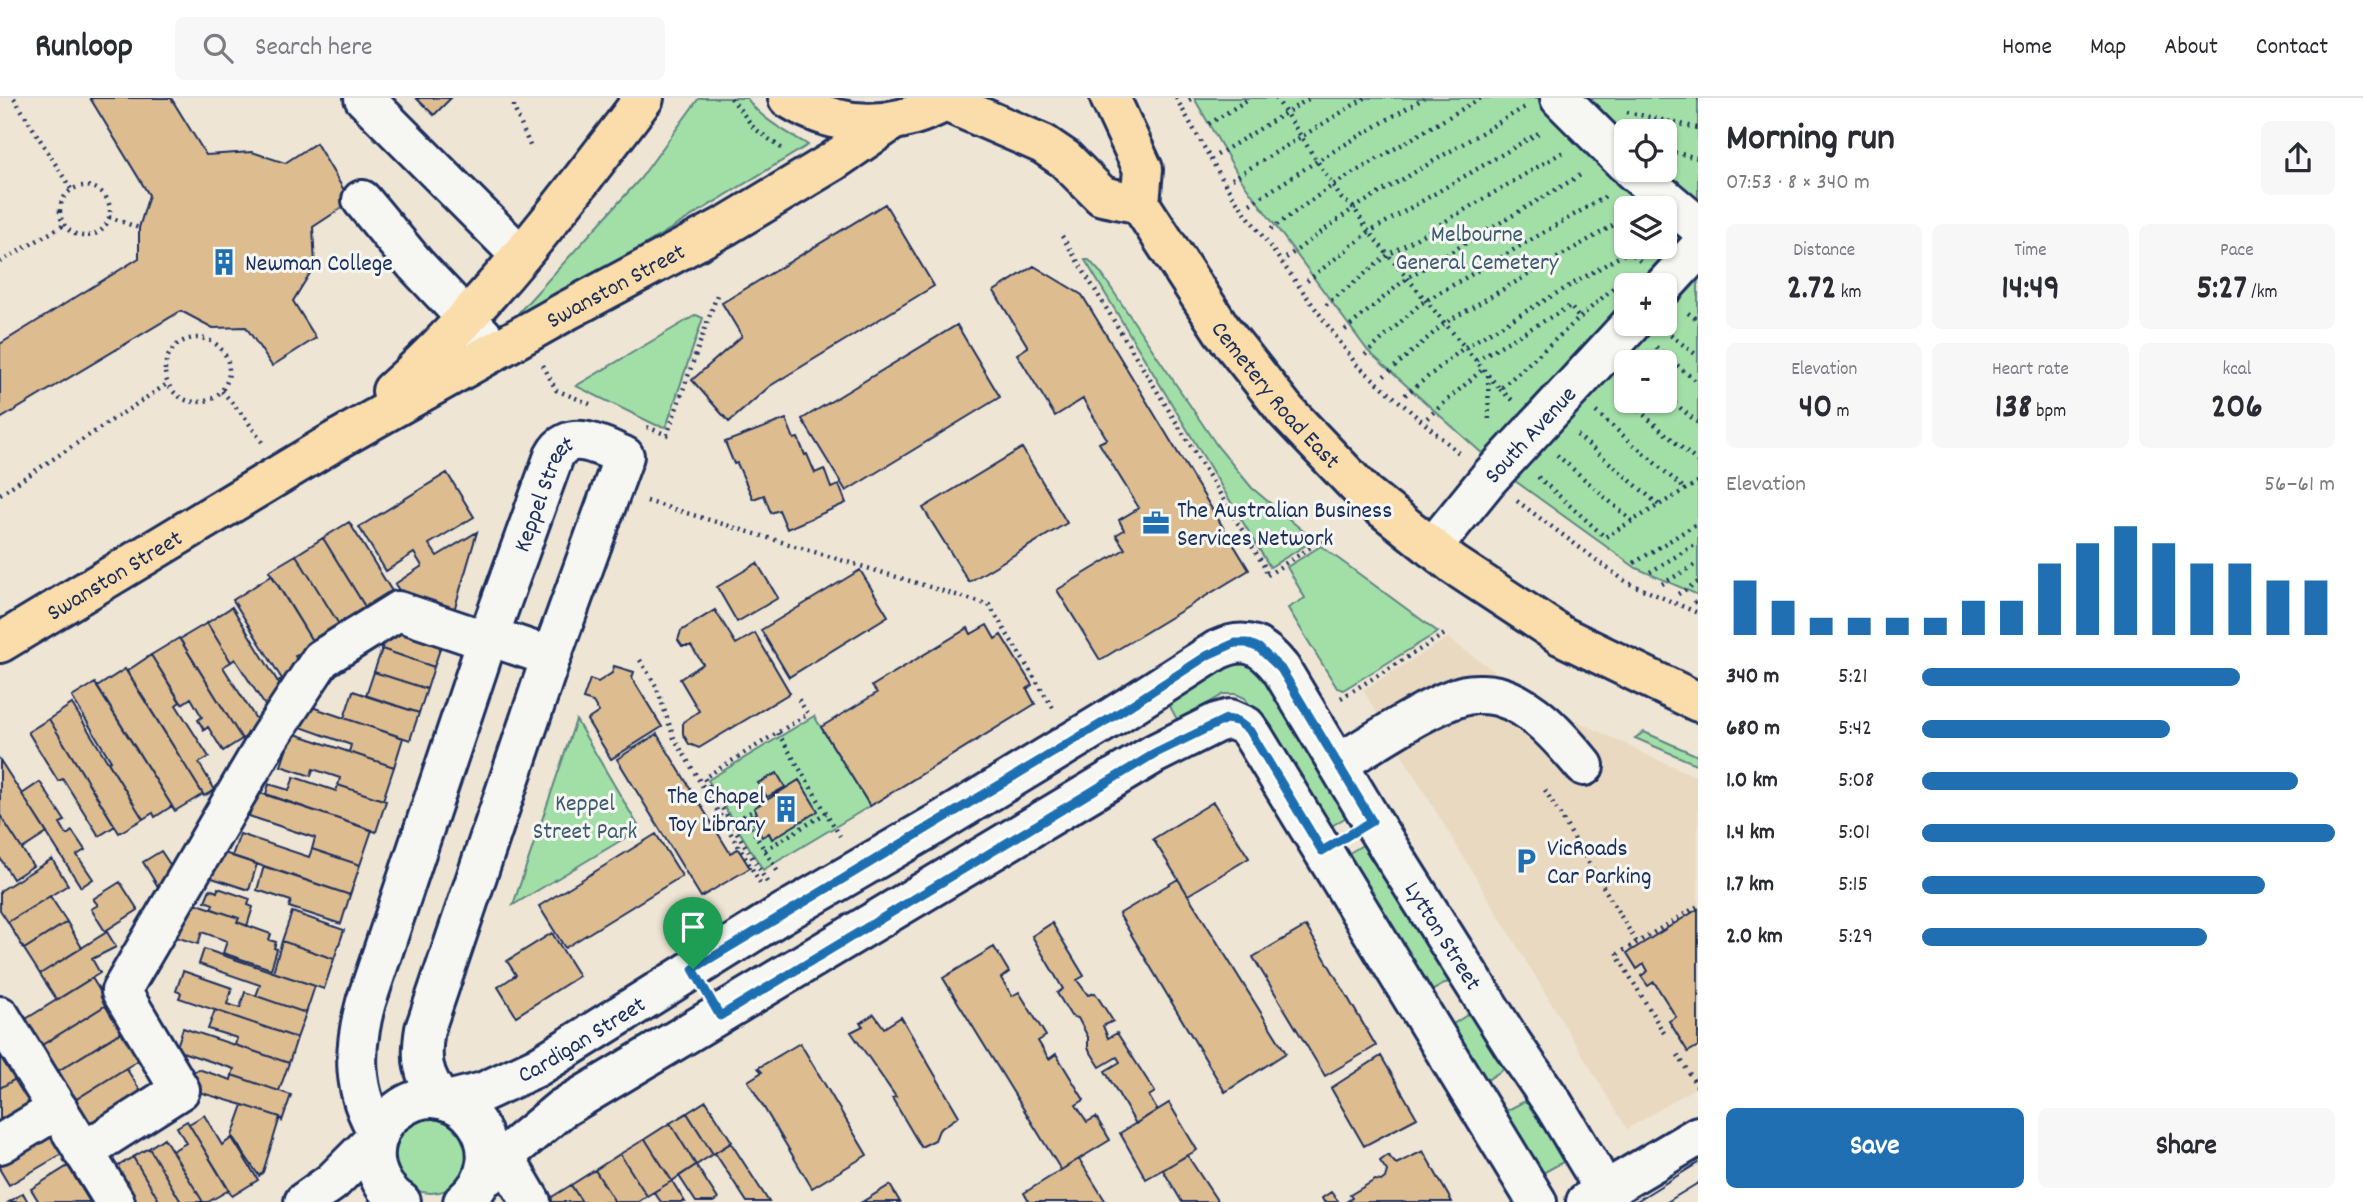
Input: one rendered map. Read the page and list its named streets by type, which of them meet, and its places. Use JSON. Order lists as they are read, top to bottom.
{
  "streets": {
    "main road": ["Swanston Street", "Cemetery Road East"],
    "street": [
      "South Avenue",
      "Keppel Street",
      "Lytton Street",
      "Cardigan Street"
    ]
  },
  "crossings": [
    ["Cemetery Road East", "South Avenue"],
    ["Keppel Street", "Cardigan Street"],
    ["Lytton Street", "Cardigan Street"]
  ],
  "parks": ["Melbourne General Cemetery", "Keppel Street Park"],
  "places": {
    "building": ["Newman College", "The Chapel Toy Library"],
    "office": ["The Australian Business Services Network"],
    "parking": ["VicRoads Car Parking"]
  },
  "page": {
    "header": "Runloop",
    "search": "Search here",
    "nav": [
      "Home",
      "Map",
      "About",
      "Contact"
    ],
    "heading": ["Morning run", "07:53 · 8 × 340 m"],
    "map_buttons": ["+", "−"],
    "stats": [
      ["Distance", "2.72 km"],
      ["Time", "14:49"],
      ["Pace", "5:27 /km"],
      ["Elevation", "40 m"],
      ["Heart rate", "138 bpm"],
      ["kcal", "206"]
    ],
    "chart": ["Elevation", "56–61 m"],
    "list": [
      {
        "name": "340 m",
        "note": "5:21"
      },
      {
        "name": "680 m",
        "note": "5:42"
      },
      {
        "name": "1.0 km",
        "note": "5:08"
      },
      {
        "name": "1.4 km",
        "note": "5:01"
      },
      {
        "name": "1.7 km",
        "note": "5:15"
      },
      {
        "name": "2.0 km",
        "note": "5:29"
      }
    ],
    "buttons": ["Save", "Share"]
  }
}
